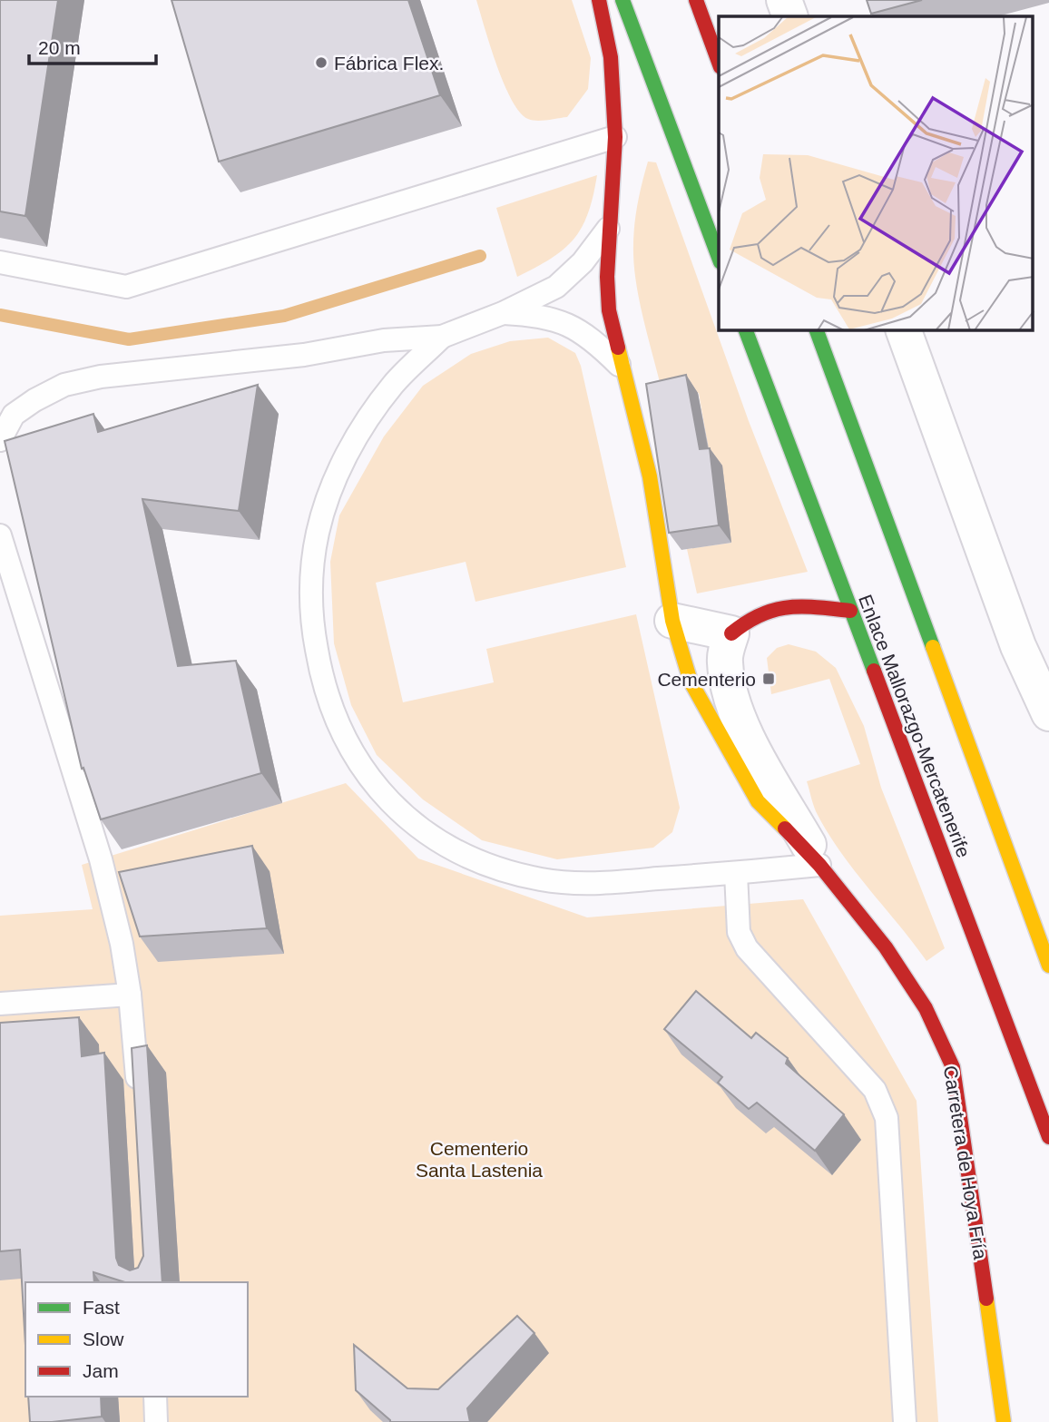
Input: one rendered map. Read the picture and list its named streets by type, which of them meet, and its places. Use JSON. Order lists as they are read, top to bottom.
{
  "streets": {
    "main road": ["Enlace Mallorazgo-Mercatenerife", "Carretera de Hoya Fría"]
  },
  "parks": ["Cementerio Santa Lastenia"],
  "places": {
    "other": ["Fábrica Flex."],
    "transit": ["Cementerio"]
  },
  "legend": ["Fast", "Slow", "Jam"],
  "scale_bar": "20 m"
}
